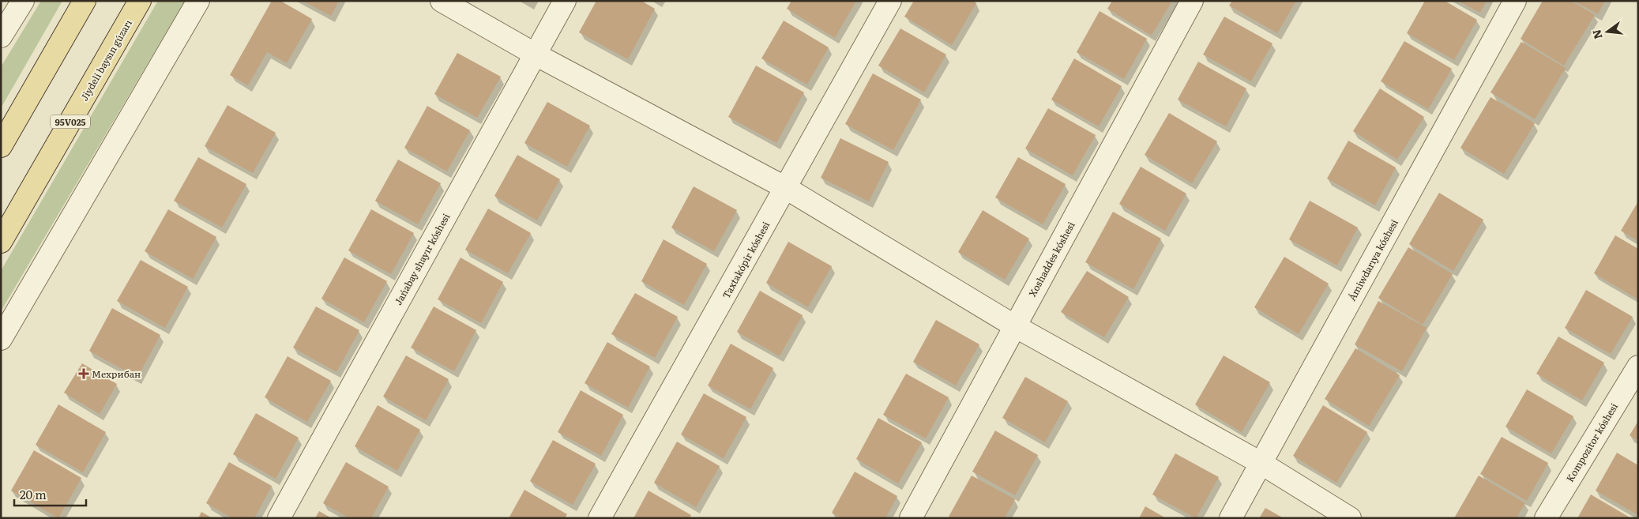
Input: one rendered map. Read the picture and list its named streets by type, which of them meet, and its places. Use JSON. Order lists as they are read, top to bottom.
{
  "streets": {
    "main road": ["Jiydeli baysın gúzarı", "95V025"],
    "street": [
      "Jańabay shayır kóshesi",
      "Xoshaddes kóshesi",
      "Taxtakópir kóshesi",
      "Ámiwdarıya kóshesi",
      "Kompozitor kóshesi"
    ]
  },
  "places": {
    "health": ["Мехрибан"]
  },
  "scale_bar": "20 m",
  "north": "left"
}
